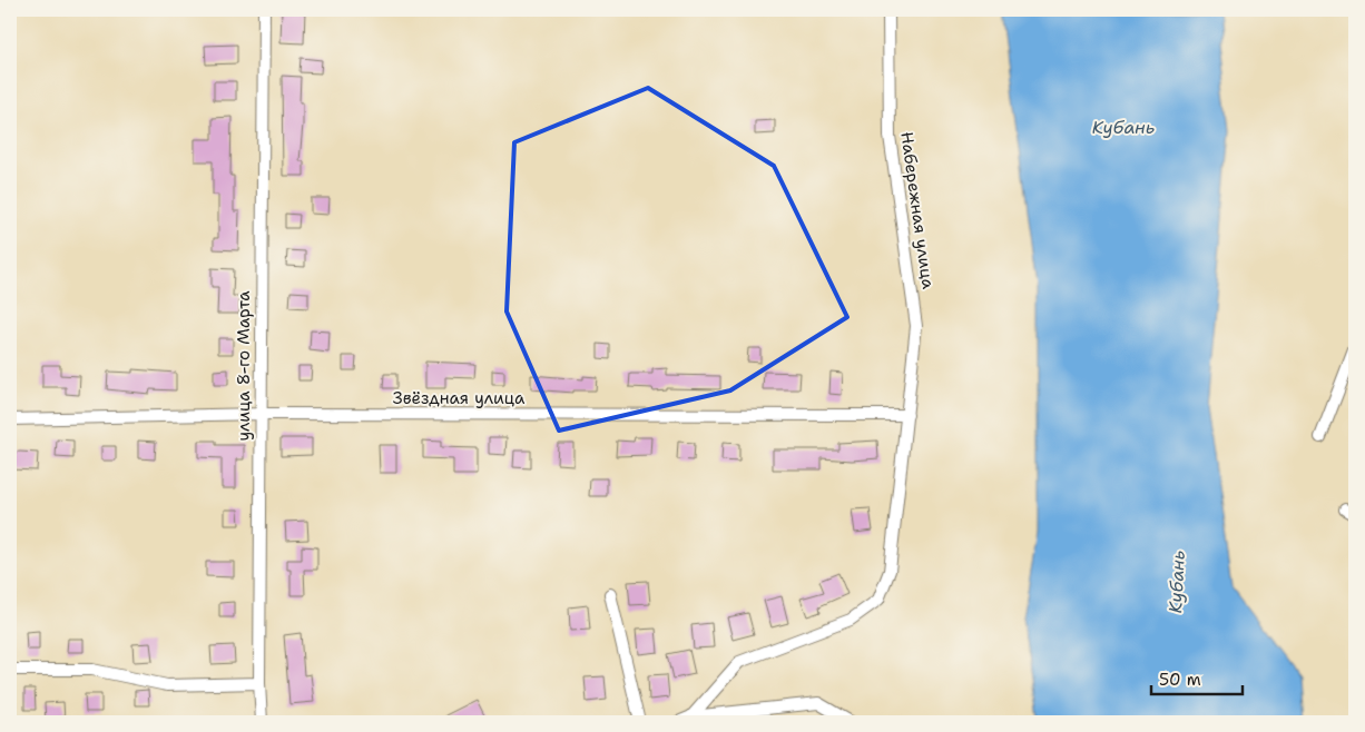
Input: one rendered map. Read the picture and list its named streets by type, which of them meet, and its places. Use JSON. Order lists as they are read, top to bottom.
{
  "streets": {
    "street": ["Набережная улица", "улица 8-го Марта", "Звёздная улица"]
  },
  "crossings": [
    ["Набережная улица", "Звёздная улица"],
    ["улица 8-го Марта", "Звёздная улица"]
  ],
  "water": ["Кубань"],
  "scale_bar": "50 m"
}
